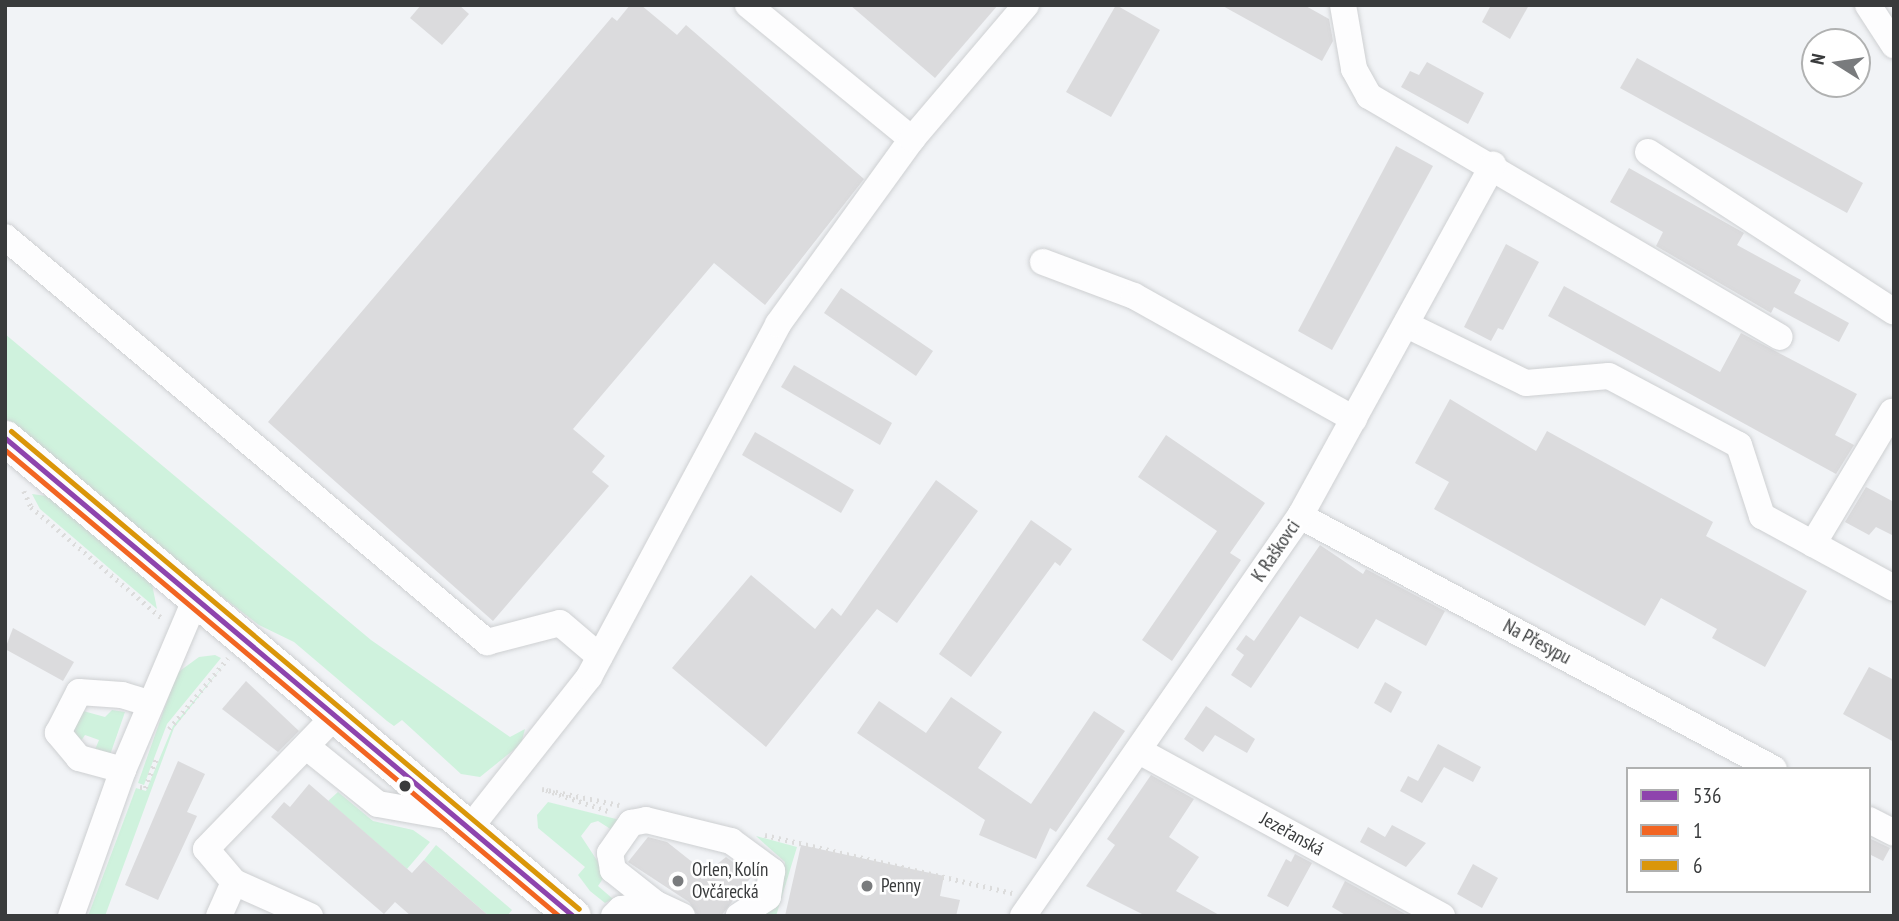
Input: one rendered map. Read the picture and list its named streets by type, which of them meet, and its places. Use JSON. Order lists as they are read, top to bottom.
{
  "streets": {
    "street": ["K Raškovci", "Na Přesypu", "Jezeřanská"]
  },
  "crossings": [
    ["K Raškovci", "Na Přesypu"],
    ["K Raškovci", "Jezeřanská"]
  ],
  "places": ["Orlen, Kolín Ovčárecká", "Penny"],
  "lines": ["transit line 6", "transit line 536", "transit line 1"],
  "legend": ["536", "1", "6"],
  "north": "left"
}
